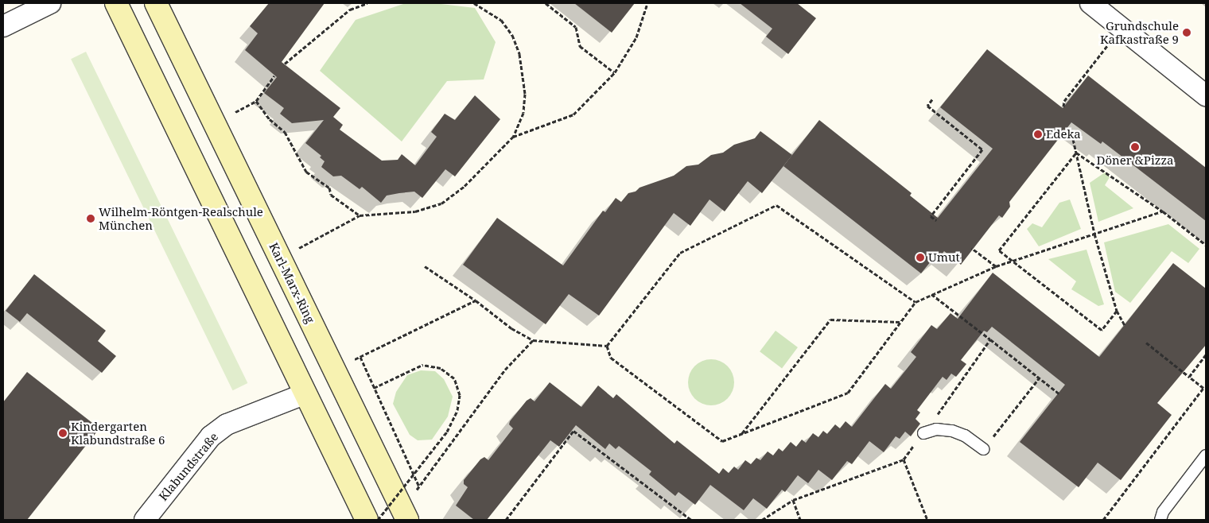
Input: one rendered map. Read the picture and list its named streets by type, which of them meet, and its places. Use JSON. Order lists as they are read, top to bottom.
{
  "streets": {
    "main road": ["Karl-Marx-Ring"],
    "street": ["Klabundstraße"]
  },
  "places": [
    "Grundschule Kafkastraße 9",
    "Edeka",
    "Döner &Pizza",
    "Wilhelm-Röntgen-Realschule München",
    "Umut",
    "Kindergarten Klabundstraße 6"
  ]
}
